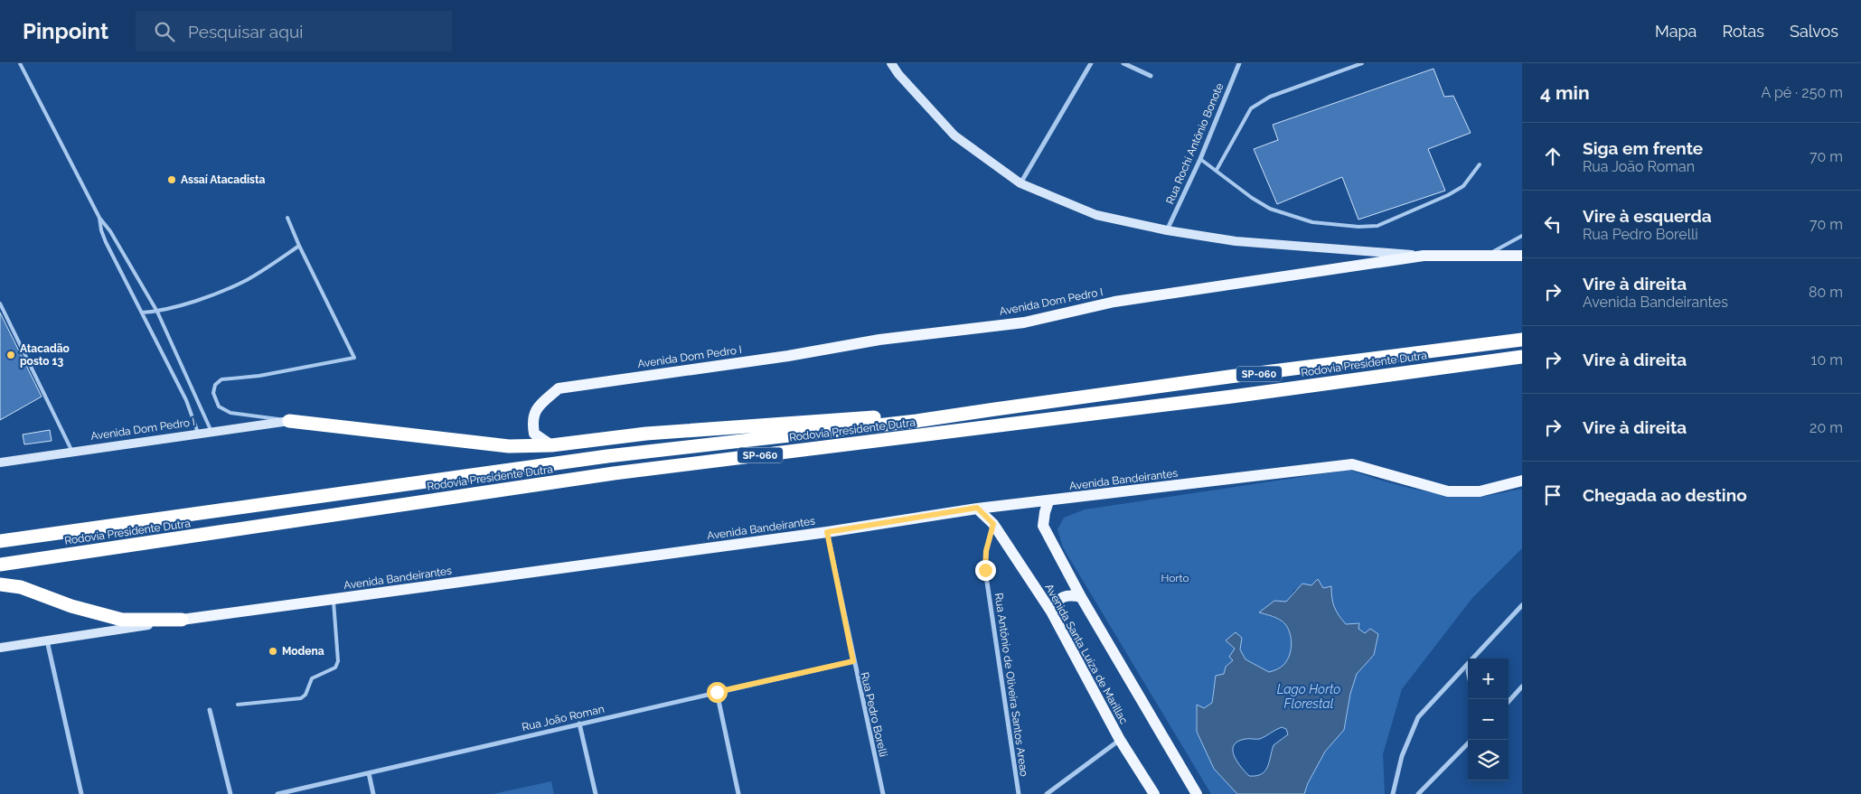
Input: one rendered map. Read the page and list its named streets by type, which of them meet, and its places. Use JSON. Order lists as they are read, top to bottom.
{
  "streets": {
    "highway": ["Rodovia Presidente Dutra", "SP-060"],
    "main road": ["Avenida Dom Pedro I", "Avenida Bandeirantes", "Avenida Santa Luíza de Marillac"],
    "street": [
      "Rua Rochi Antônio Bonote",
      "Rua Antônio de Oliveira Santos Areao",
      "Rua Pedro Borelli",
      "Rua João Roman"
    ]
  },
  "crossings": [
    ["Avenida Bandeirantes", "Avenida Santa Luíza de Marillac"],
    ["Avenida Bandeirantes", "Rua Pedro Borelli"],
    ["Avenida Santa Luíza de Marillac", "Rua Antônio de Oliveira Santos Areao"],
    ["Rua Pedro Borelli", "Rua João Roman"]
  ],
  "water": ["Lago Horto Florestal"],
  "parks": ["Horto"],
  "places": ["Assaí Atacadista", "Atacadão posto 13", "Modena"],
  "page": {
    "header": "Pinpoint",
    "search": "Pesquisar aqui",
    "nav": ["Mapa", "Rotas", "Salvos"],
    "heading": ["4 min", "A pé · 250 m"],
    "list": [
      ["Siga em frente", "Rua João Roman", "70 m"],
      ["Vire à esquerda", "Rua Pedro Borelli", "70 m"],
      ["Vire à direita", "Avenida Bandeirantes", "80 m"],
      ["Vire à direita", "10 m"],
      ["Vire à direita", "20 m"],
      "Chegada ao destino"
    ],
    "map_buttons": ["+", "−"]
  }
}
